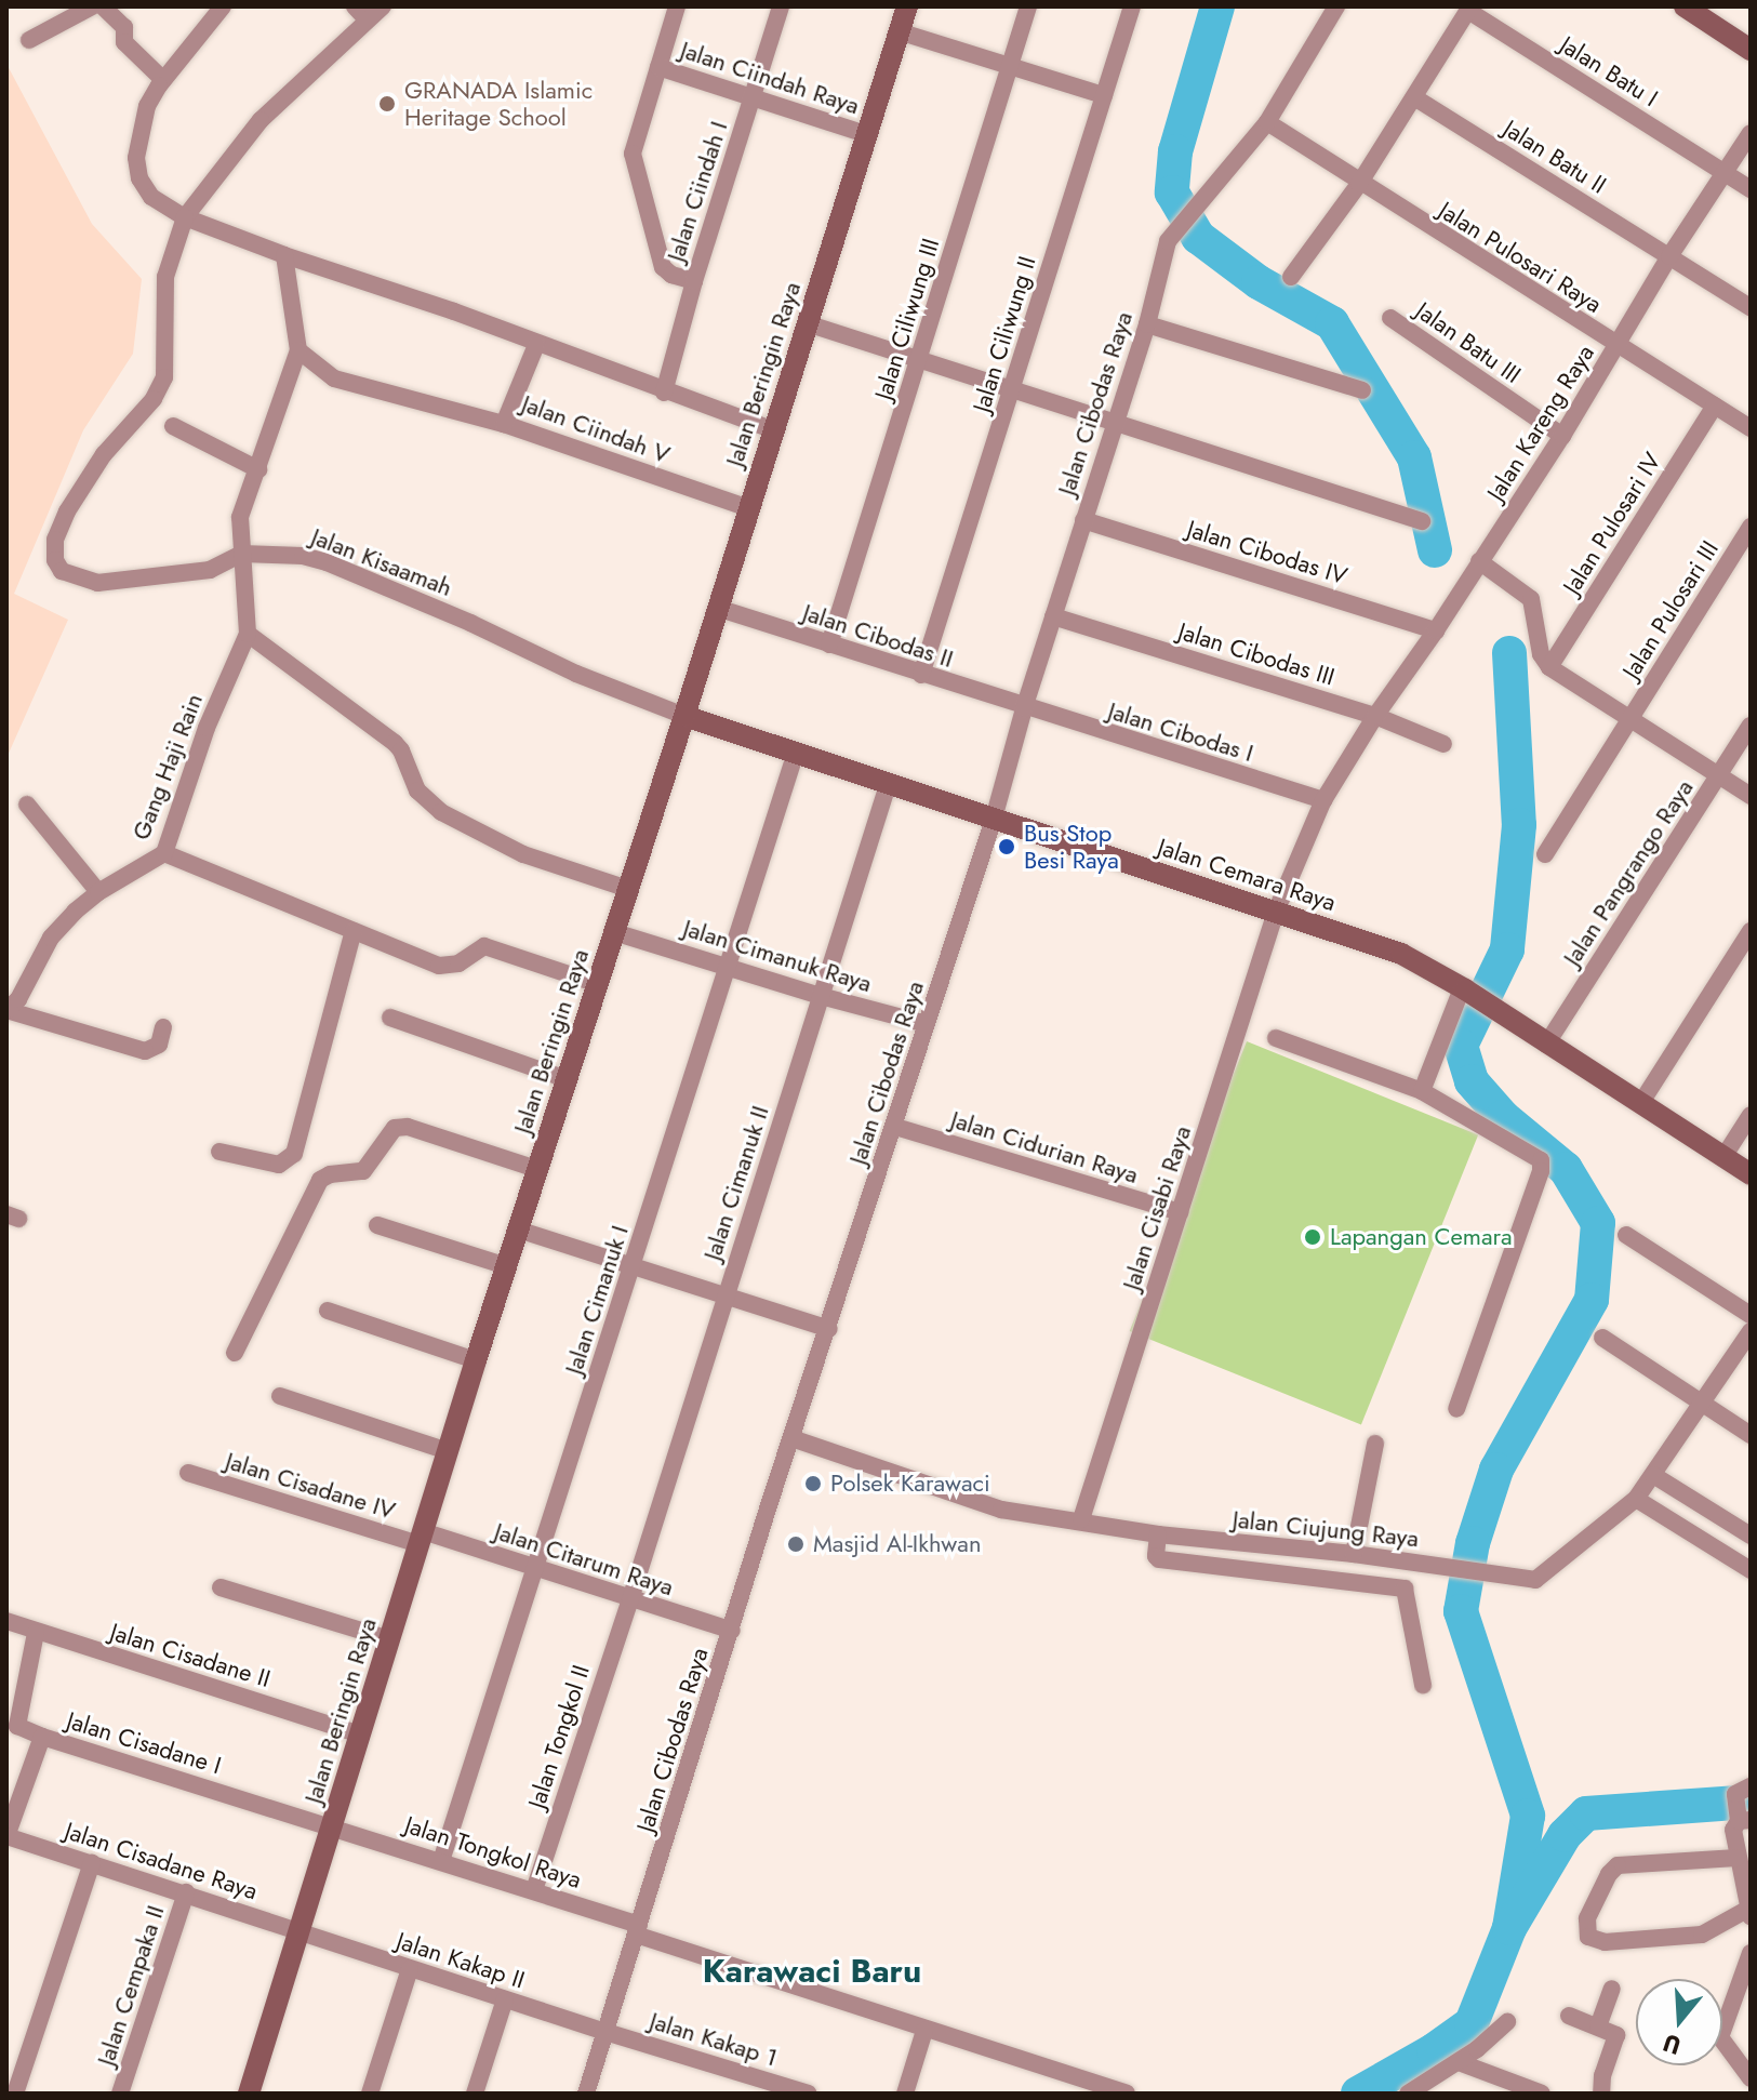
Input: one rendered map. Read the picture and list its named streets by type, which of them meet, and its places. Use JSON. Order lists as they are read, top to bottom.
{
  "streets": {
    "street": [
      "Jalan Batu I",
      "Jalan Ciindah Raya",
      "Jalan Batu II",
      "Jalan Ciindah I",
      "Jalan Pulosari Raya",
      "Jalan Ciliwung III",
      "Jalan Ciliwung II",
      "Jalan Batu III",
      "Jalan Beringin Raya",
      "Jalan Cibodas Raya",
      "Jalan Kareng Raya",
      "Jalan Ciindah V",
      "Jalan Pulosari IV",
      "Jalan Cibodas IV",
      "Jalan Kisaamah",
      "Jalan Pulosari III",
      "Jalan Cibodas II",
      "Jalan Cibodas III",
      "Jalan Cibodas I",
      "Gang Haji Rain",
      "Jalan Pangrango Raya",
      "Jalan Cemara Raya",
      "Jalan Cimanuk Raya",
      "Jalan Cidurian Raya",
      "Jalan Cimanuk II",
      "Jalan Cisabi Raya",
      "Jalan Cimanuk I",
      "Jalan Cisadane IV",
      "Jalan Ciujung Raya",
      "Jalan Citarum Raya",
      "Jalan Cisadane II",
      "Jalan Tongkol II",
      "Jalan Cisadane I",
      "Jalan Tongkol Raya",
      "Jalan Cisadane Raya",
      "Jalan Kakap II",
      "Jalan Cempaka II",
      "Jalan Kakap 1"
    ]
  },
  "crossings": [
    ["Jalan Batu I", "Jalan Kareng Raya"],
    ["Jalan Ciindah Raya", "Jalan Ciindah I"],
    ["Jalan Ciindah Raya", "Jalan Beringin Raya"],
    ["Jalan Batu II", "Jalan Kareng Raya"],
    ["Jalan Pulosari Raya", "Jalan Cibodas Raya"],
    ["Jalan Pulosari Raya", "Jalan Kareng Raya"],
    ["Jalan Pulosari Raya", "Jalan Pulosari IV"],
    ["Jalan Ciliwung III", "Jalan Cibodas II"],
    ["Jalan Ciliwung II", "Jalan Cibodas II"],
    ["Jalan Batu III", "Jalan Kareng Raya"],
    ["Jalan Beringin Raya", "Jalan Ciindah V"],
    ["Jalan Beringin Raya", "Jalan Kisaamah"],
    ["Jalan Beringin Raya", "Jalan Cibodas II"],
    ["Jalan Beringin Raya", "Jalan Cemara Raya"],
    ["Jalan Beringin Raya", "Jalan Cimanuk Raya"],
    ["Jalan Beringin Raya", "Jalan Cisadane IV"],
    ["Jalan Beringin Raya", "Jalan Citarum Raya"],
    ["Jalan Beringin Raya", "Jalan Cisadane II"],
    ["Jalan Beringin Raya", "Jalan Cisadane I"],
    ["Jalan Beringin Raya", "Jalan Tongkol Raya"],
    ["Jalan Beringin Raya", "Jalan Cisadane Raya"],
    ["Jalan Beringin Raya", "Jalan Kakap II"],
    ["Jalan Cibodas Raya", "Jalan Cibodas IV"],
    ["Jalan Cibodas Raya", "Jalan Cibodas II"],
    ["Jalan Cibodas Raya", "Jalan Cibodas III"],
    ["Jalan Cibodas Raya", "Jalan Cibodas I"],
    ["Jalan Cibodas Raya", "Jalan Cemara Raya"],
    ["Jalan Cibodas Raya", "Jalan Cimanuk Raya"],
    ["Jalan Cibodas Raya", "Jalan Cidurian Raya"],
    ["Jalan Cibodas Raya", "Jalan Ciujung Raya"],
    ["Jalan Cibodas Raya", "Jalan Citarum Raya"],
    ["Jalan Cibodas Raya", "Jalan Tongkol Raya"],
    ["Jalan Cibodas Raya", "Jalan Kakap II"],
    ["Jalan Cibodas Raya", "Jalan Kakap 1"],
    ["Jalan Kareng Raya", "Jalan Cibodas IV"],
    ["Jalan Kisaamah", "Jalan Cemara Raya"],
    ["Jalan Cibodas II", "Jalan Cibodas I"],
    ["Jalan Pangrango Raya", "Jalan Cemara Raya"],
    ["Jalan Cemara Raya", "Jalan Cimanuk II"],
    ["Jalan Cemara Raya", "Jalan Cisabi Raya"],
    ["Jalan Cemara Raya", "Jalan Cimanuk I"],
    ["Jalan Cimanuk Raya", "Jalan Cimanuk II"],
    ["Jalan Cimanuk Raya", "Jalan Cimanuk I"],
    ["Jalan Cidurian Raya", "Jalan Cisabi Raya"],
    ["Jalan Cimanuk II", "Jalan Citarum Raya"],
    ["Jalan Cimanuk II", "Jalan Tongkol II"],
    ["Jalan Cisabi Raya", "Jalan Ciujung Raya"],
    ["Jalan Cimanuk I", "Jalan Citarum Raya"],
    ["Jalan Cimanuk I", "Jalan Tongkol Raya"],
    ["Jalan Cisadane IV", "Jalan Citarum Raya"],
    ["Jalan Citarum Raya", "Jalan Tongkol II"],
    ["Jalan Tongkol II", "Jalan Tongkol Raya"],
    ["Jalan Cisadane I", "Jalan Tongkol Raya"],
    ["Jalan Cisadane I", "Jalan Cisadane Raya"],
    ["Jalan Cisadane Raya", "Jalan Kakap II"],
    ["Jalan Cisadane Raya", "Jalan Cempaka II"],
    ["Jalan Kakap II", "Jalan Kakap 1"]
  ],
  "districts": ["Karawaci Baru"],
  "places": [
    "GRANADA Islamic Heritage School",
    "Bus Stop Besi Raya",
    "Lapangan Cemara",
    "Polsek Karawaci",
    "Masjid Al-Ikhwan"
  ],
  "north": "bottom"
}
